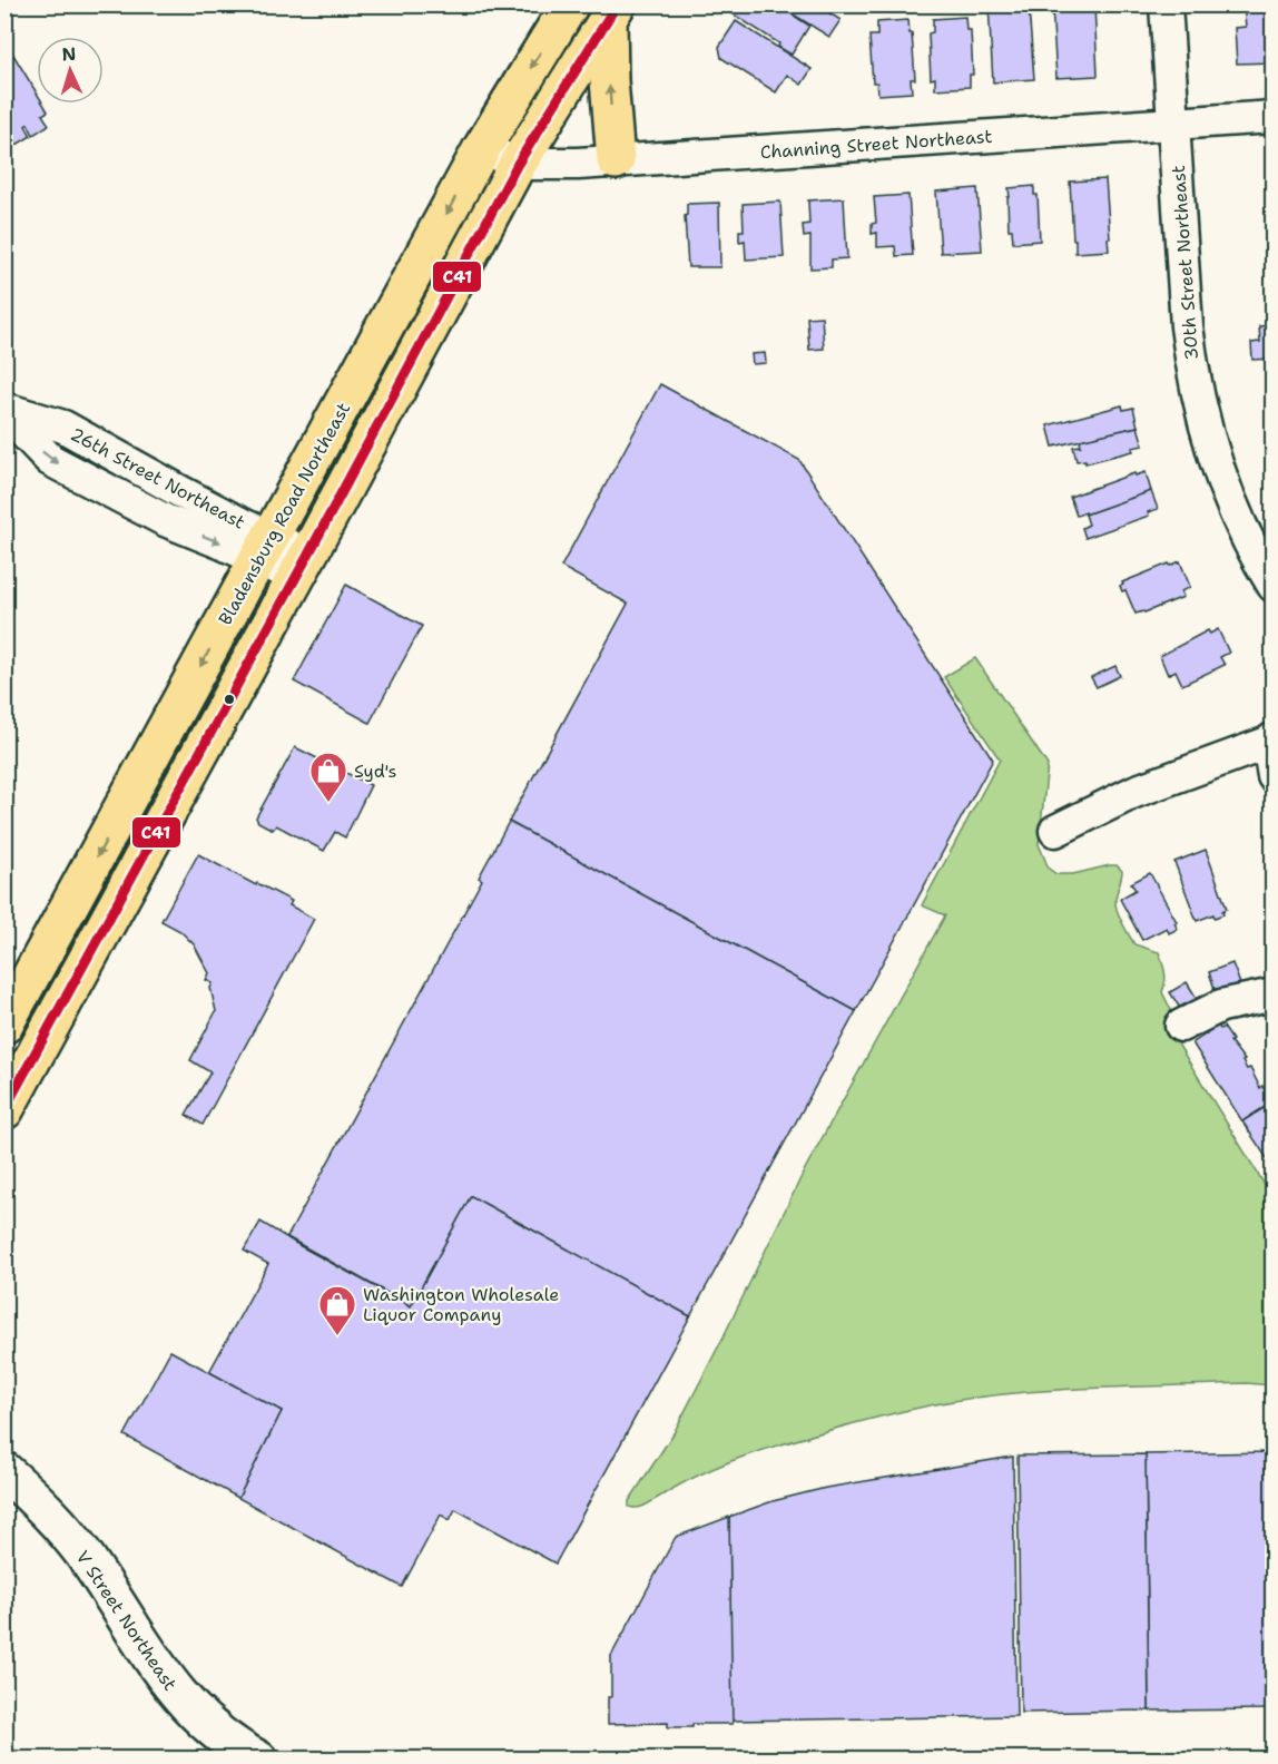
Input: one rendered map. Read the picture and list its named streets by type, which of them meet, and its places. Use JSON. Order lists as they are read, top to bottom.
{
  "streets": {
    "main road": ["Bladensburg Road Northeast"],
    "street": [
      "Channing Street Northeast",
      "30th Street Northeast",
      "26th Street Northeast",
      "V Street Northeast"
    ]
  },
  "crossings": [
    ["Channing Street Northeast", "30th Street Northeast"],
    ["Channing Street Northeast", "Bladensburg Road Northeast"],
    ["26th Street Northeast", "Bladensburg Road Northeast"]
  ],
  "places": {
    "shop": ["Syd's", "Washington Wholesale Liquor Company"]
  },
  "lines": ["transit line C41"],
  "north": "top"
}
